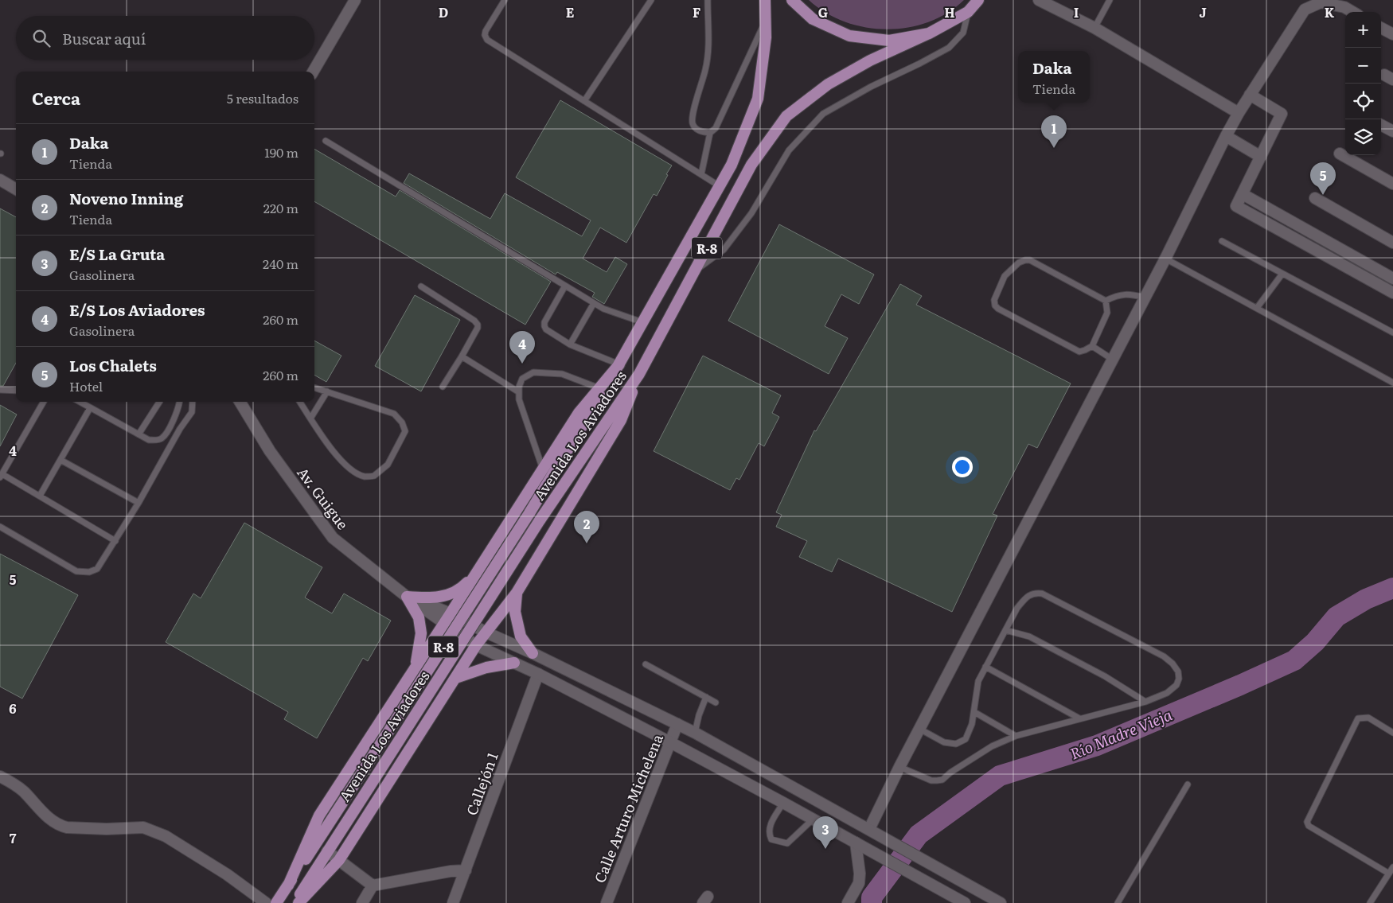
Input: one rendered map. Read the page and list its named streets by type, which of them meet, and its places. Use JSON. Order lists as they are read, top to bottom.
{
  "streets": {
    "main road": ["R-8", "Avenida Los Aviadores"],
    "street": ["Av. Guigue", "Callejón 1", "Calle Arturo Michelena"]
  },
  "crossings": [
    ["R-8", "Avenida Los Aviadores"]
  ],
  "water": ["Río Madre Vieja"],
  "page": {
    "map_buttons": ["+", "−"],
    "search": "Buscar aquí",
    "popup": ["Daka", "Tienda"],
    "heading": ["Cerca", "5 resultados"],
    "pins": [
      "1",
      "5",
      "4",
      "2",
      "3"
    ],
    "list": [
      {
        "mark": "1",
        "name": "Daka",
        "note": "Tienda",
        "value": "190 m"
      },
      {
        "mark": "2",
        "name": "Noveno Inning",
        "note": "Tienda",
        "value": "220 m"
      },
      {
        "mark": "3",
        "name": "E/S La Gruta",
        "note": "Gasolinera",
        "value": "240 m"
      },
      {
        "mark": "4",
        "name": "E/S Los Aviadores",
        "note": "Gasolinera",
        "value": "260 m"
      },
      {
        "mark": "5",
        "name": "Los Chalets",
        "note": "Hotel",
        "value": "260 m"
      }
    ]
  },
  "grid": {
    "columns": [
      "D",
      "E",
      "F",
      "G",
      "H",
      "I",
      "J",
      "K"
    ],
    "rows": [
      "4",
      "5",
      "6",
      "7"
    ]
  }
}
